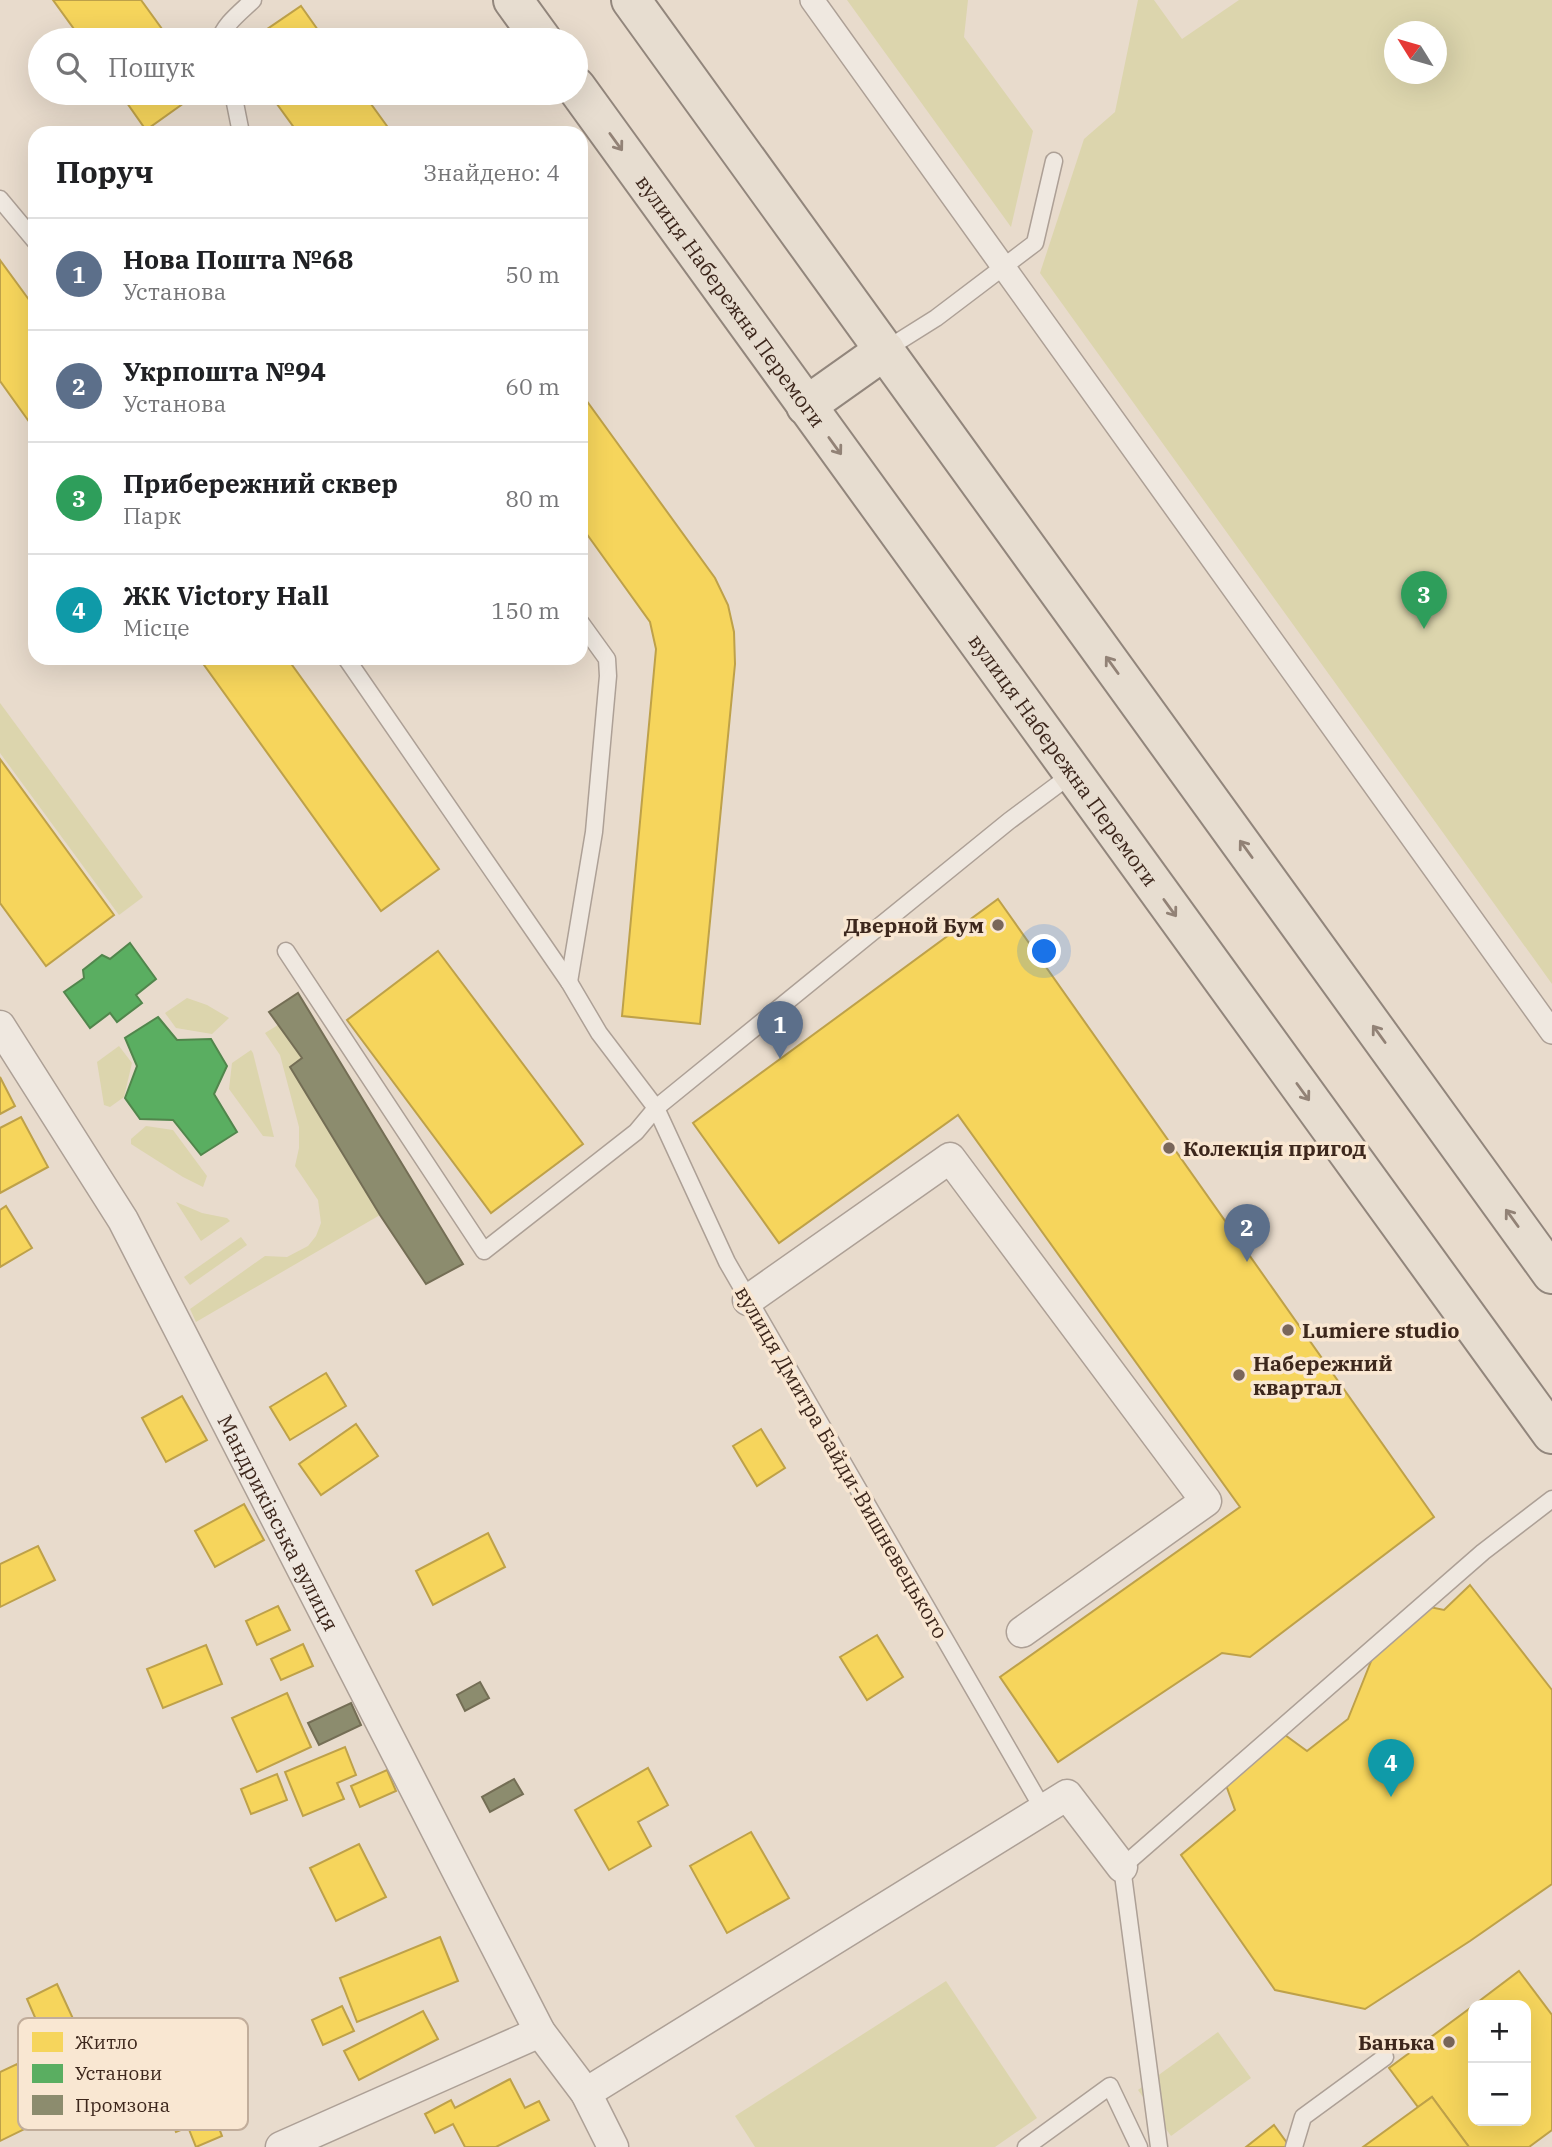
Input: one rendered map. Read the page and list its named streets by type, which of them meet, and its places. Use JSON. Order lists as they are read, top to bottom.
{
  "streets": {
    "main road": ["вулиця Набережна Перемоги"],
    "street": ["Мандриківська вулиця"],
    "lane": ["вулиця Дмитра Байди-Вишневецького"]
  },
  "places": [
    "Дверной Бум",
    "Колекція пригод",
    "Lumiere studio",
    "Набережний квартал",
    "Банька"
  ],
  "legend": ["Житло", "Установи", "Промзона"],
  "north": "top left",
  "page": {
    "search": "Пошук",
    "heading": ["Поруч", "Знайдено: 4"],
    "list": [
      {
        "mark": "1",
        "name": "Нова Пошта №68",
        "note": "Установа",
        "value": "50 m"
      },
      {
        "mark": "2",
        "name": "Укрпошта №94",
        "note": "Установа",
        "value": "60 m"
      },
      {
        "mark": "3",
        "name": "Прибережний сквер",
        "note": "Парк",
        "value": "80 m"
      },
      {
        "mark": "4",
        "name": "ЖК Victory Hall",
        "note": "Місце",
        "value": "150 m"
      }
    ],
    "pins": [
      "3",
      "1",
      "2",
      "4"
    ],
    "map_buttons": ["+", "−"]
  }
}
